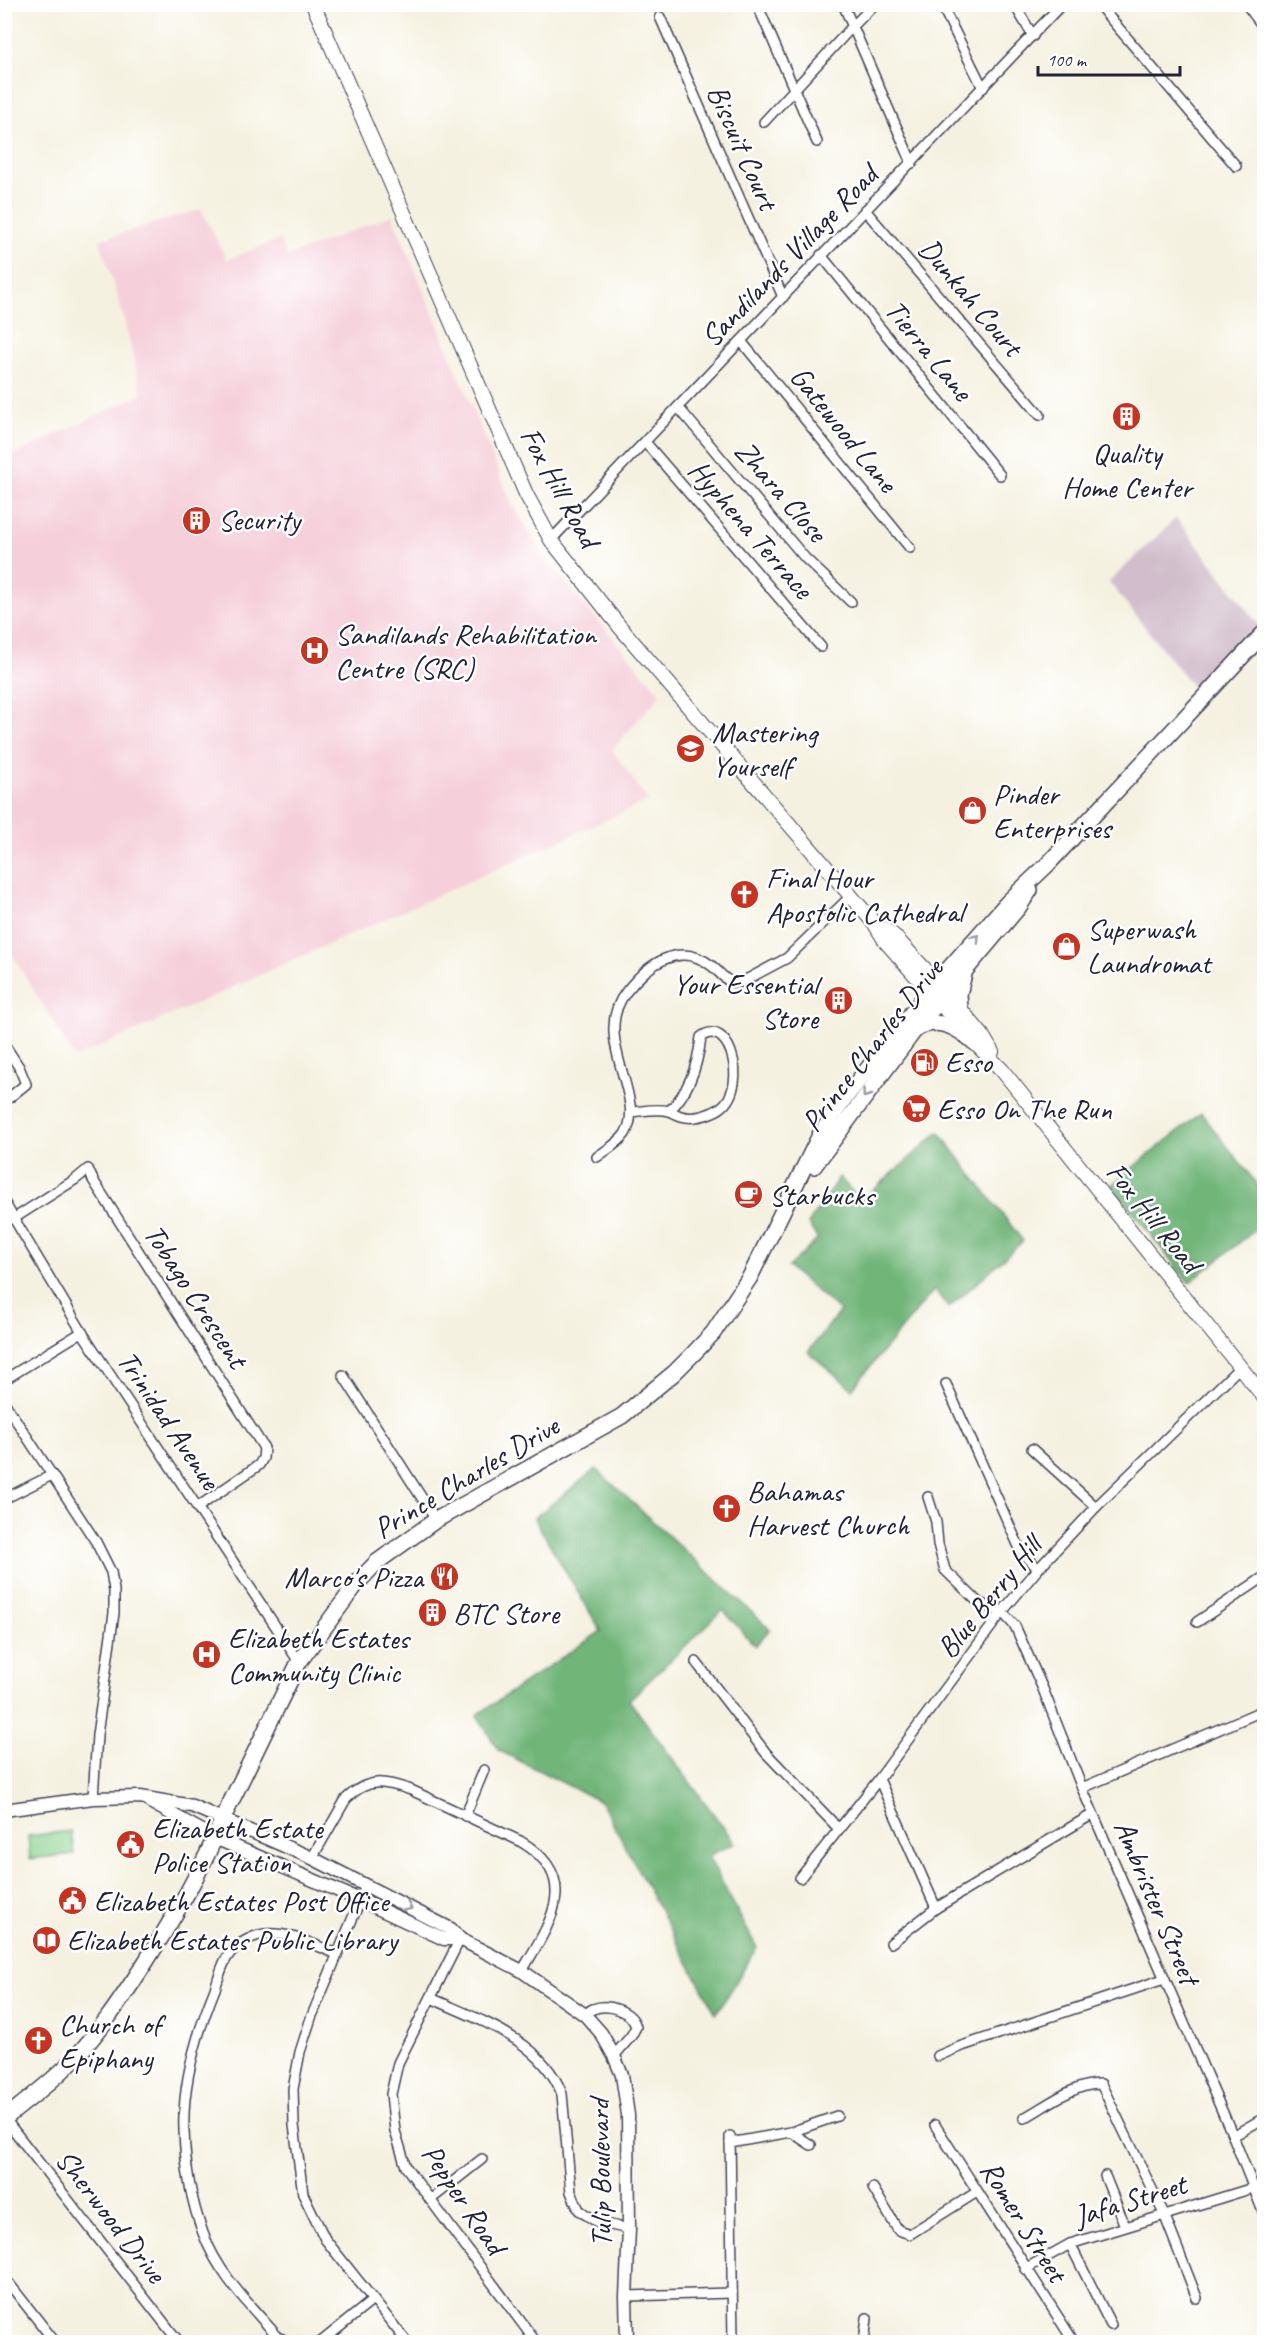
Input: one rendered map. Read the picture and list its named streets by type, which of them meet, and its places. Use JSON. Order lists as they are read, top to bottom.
{
  "streets": {
    "highway": ["Prince Charles Drive"],
    "main road": ["Fox Hill Road"],
    "street": [
      "Biscuit Court",
      "Sandilands Village Road",
      "Dunkah Court",
      "Tierra Lane",
      "Gatewood Lane",
      "Zhara Close",
      "Hyphena Terrace",
      "Tobago Crescent",
      "Trinidad Avenue",
      "Blue Berry Hill",
      "Ambrister Street",
      "Tulip Boulevard",
      "Pepper Road",
      "Jafa Street",
      "Sherwood Drive",
      "Romer Street"
    ]
  },
  "crossings": [
    ["Biscuit Court", "Sandilands Village Road"],
    ["Sandilands Village Road", "Dunkah Court"],
    ["Sandilands Village Road", "Tierra Lane"],
    ["Sandilands Village Road", "Gatewood Lane"],
    ["Sandilands Village Road", "Fox Hill Road"],
    ["Sandilands Village Road", "Zhara Close"],
    ["Sandilands Village Road", "Hyphena Terrace"],
    ["Fox Hill Road", "Prince Charles Drive"],
    ["Fox Hill Road", "Blue Berry Hill"],
    ["Prince Charles Drive", "Trinidad Avenue"],
    ["Prince Charles Drive", "Tulip Boulevard"],
    ["Prince Charles Drive", "Sherwood Drive"],
    ["Tobago Crescent", "Trinidad Avenue"],
    ["Blue Berry Hill", "Ambrister Street"],
    ["Ambrister Street", "Jafa Street"],
    ["Tulip Boulevard", "Pepper Road"],
    ["Jafa Street", "Romer Street"]
  ],
  "places": {
    "building": [
      "Quality Home Center",
      "Security",
      "Your Essential Store",
      "BTC Store"
    ],
    "hospital": ["Sandilands Rehabilitation Centre (SRC)", "Elizabeth Estates Community Clinic"],
    "school or university": ["Mastering Yourself"],
    "shop": ["Pinder Enterprises", "Superwash Laundromat"],
    "church": ["Final Hour Apostolic Cathedral", "Bahamas Harvest Church", "Church of Epiphany"],
    "fuel station": ["Esso"],
    "supermarket": ["Esso On The Run"],
    "cafe": ["Starbucks"],
    "restaurant": ["Marco's Pizza"],
    "public building": ["Elizabeth Estate Police Station", "Elizabeth Estates Post Office"],
    "library": ["Elizabeth Estates Public Library"]
  },
  "scale_bar": "100 m"
}
